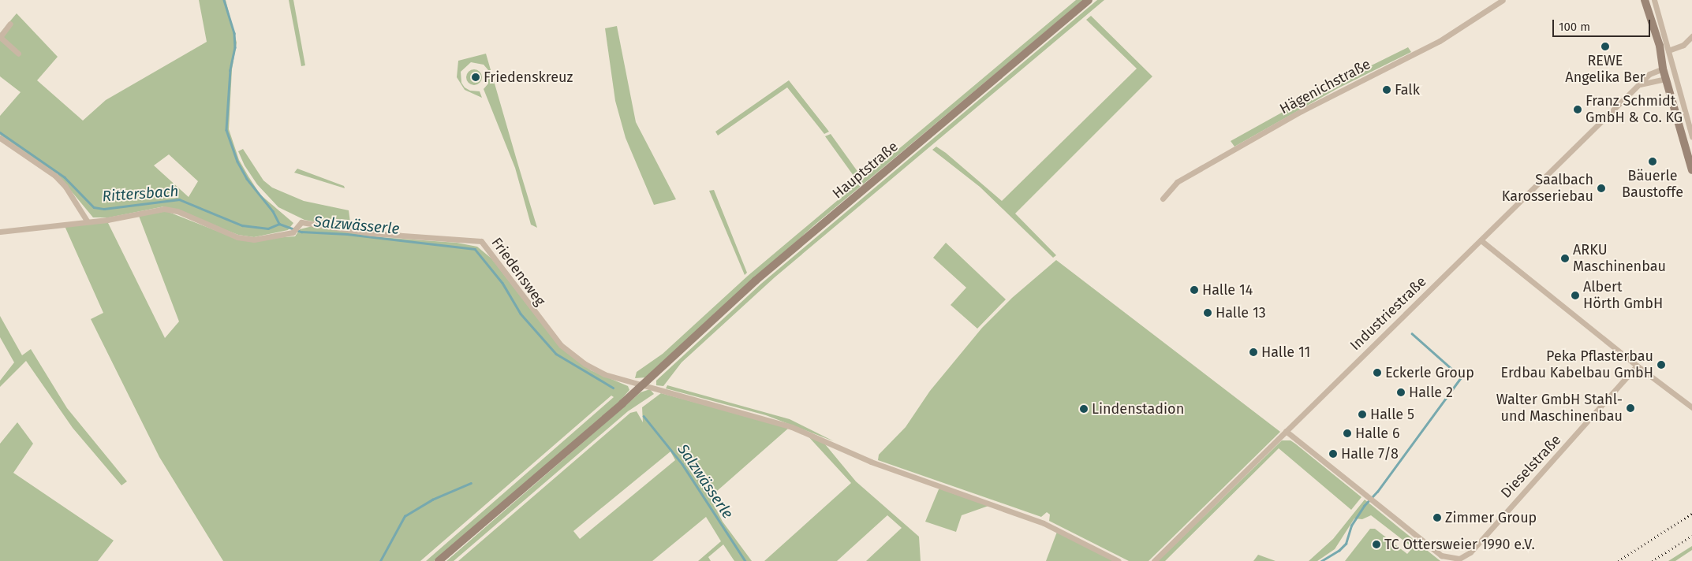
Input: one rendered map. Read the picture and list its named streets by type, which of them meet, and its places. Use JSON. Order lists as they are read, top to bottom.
{
  "streets": {
    "street": [
      "Hägenichstraße",
      "Hauptstraße",
      "Friedensweg",
      "Industriestraße",
      "Dieselstraße"
    ]
  },
  "crossings": [
    ["Hauptstraße", "Friedensweg"],
    ["Industriestraße", "Dieselstraße"]
  ],
  "water": ["Rittersbach", "Salzwässerle"],
  "places": [
    "REWE Angelika Ber",
    "Friedenskreuz",
    "Falk",
    "Franz Schmidt GmbH & Co. KG",
    "Bäuerle Baustoffe",
    "Saalbach Karosseriebau",
    "ARKU Maschinenbau",
    "Halle 14",
    "Albert Hörth GmbH",
    "Halle 13",
    "Halle 11",
    "Peka Pflasterbau Erdbau Kabelbau GmbH",
    "Eckerle Group",
    "Halle 2",
    "Walter GmbH Stahl- und Maschinenbau",
    "Lindenstadion",
    "Halle 5",
    "Halle 6",
    "Halle 7/8",
    "Zimmer Group",
    "TC Ottersweier 1990 e.V."
  ],
  "scale_bar": "100 m"
}
